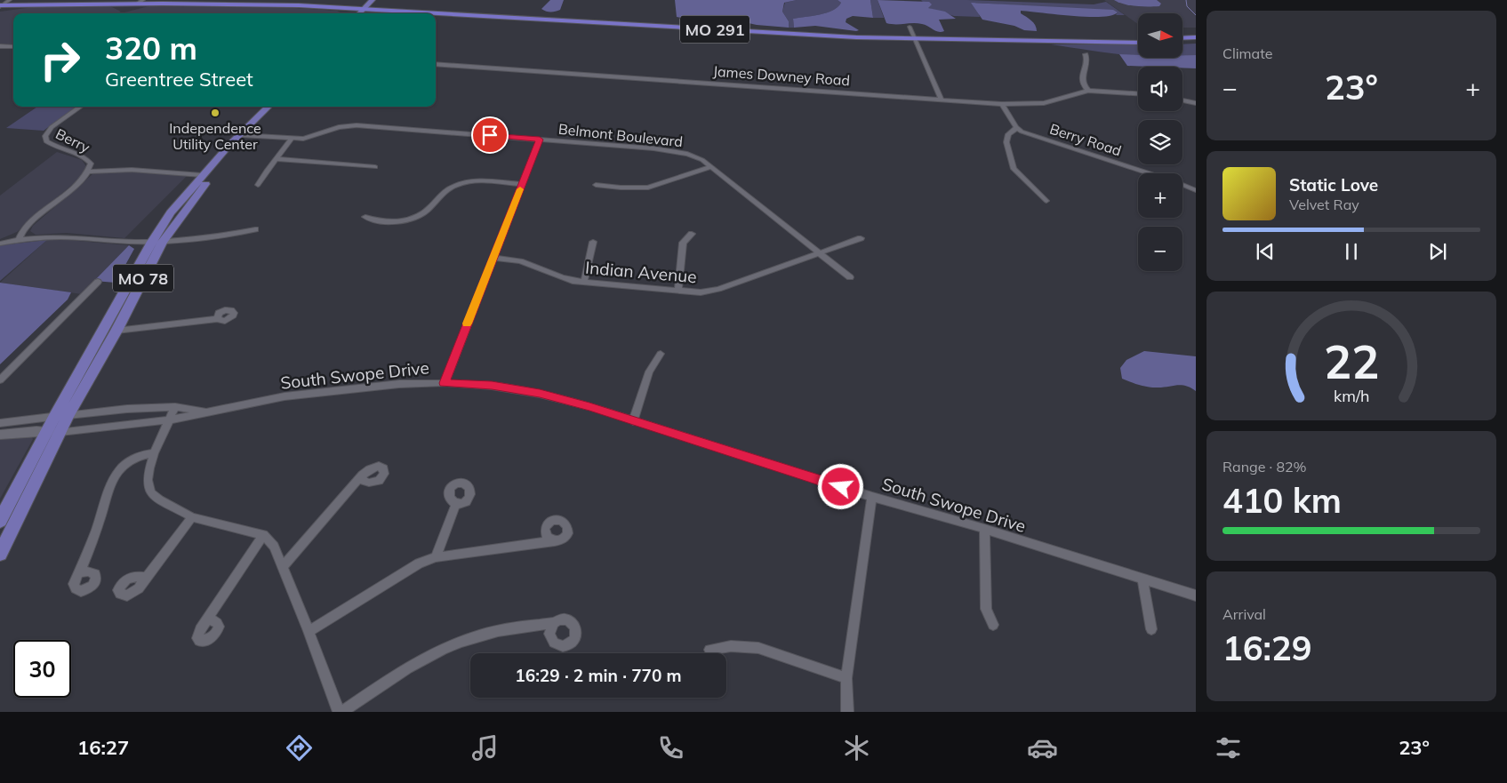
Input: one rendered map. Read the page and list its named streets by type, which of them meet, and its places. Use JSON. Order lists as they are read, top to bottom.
{
  "streets": {
    "highway": ["MO 291"],
    "main road": ["MO 78"],
    "street": [
      "James Downey Road",
      "Belmont Boulevard",
      "Berry Road",
      "Berry",
      "Indian Avenue",
      "South Swope Drive"
    ]
  },
  "crossings": [
    ["Belmont Boulevard", "Indian Avenue"],
    ["Belmont Boulevard", "MO 78"],
    ["MO 78", "South Swope Drive"]
  ],
  "places": ["Independence Utility Center"],
  "north": "right",
  "page": {
    "tile": [
      "Climate",
      ["Range · 82%", "410 km"],
      ["Arrival", "16:29"]
    ],
    "map_buttons": ["+", "−"],
    "turn": ["320 m", "Greentree Street"],
    "heat": ["−", "23°", "+"],
    "song": ["Static Love", "Velvet Ray"],
    "limit": "30",
    "trip": "16:29 · 2 min · 770 m",
    "tabs": ["16:27", "23°"],
    "gauge": ["22", "km/h"]
  }
}
